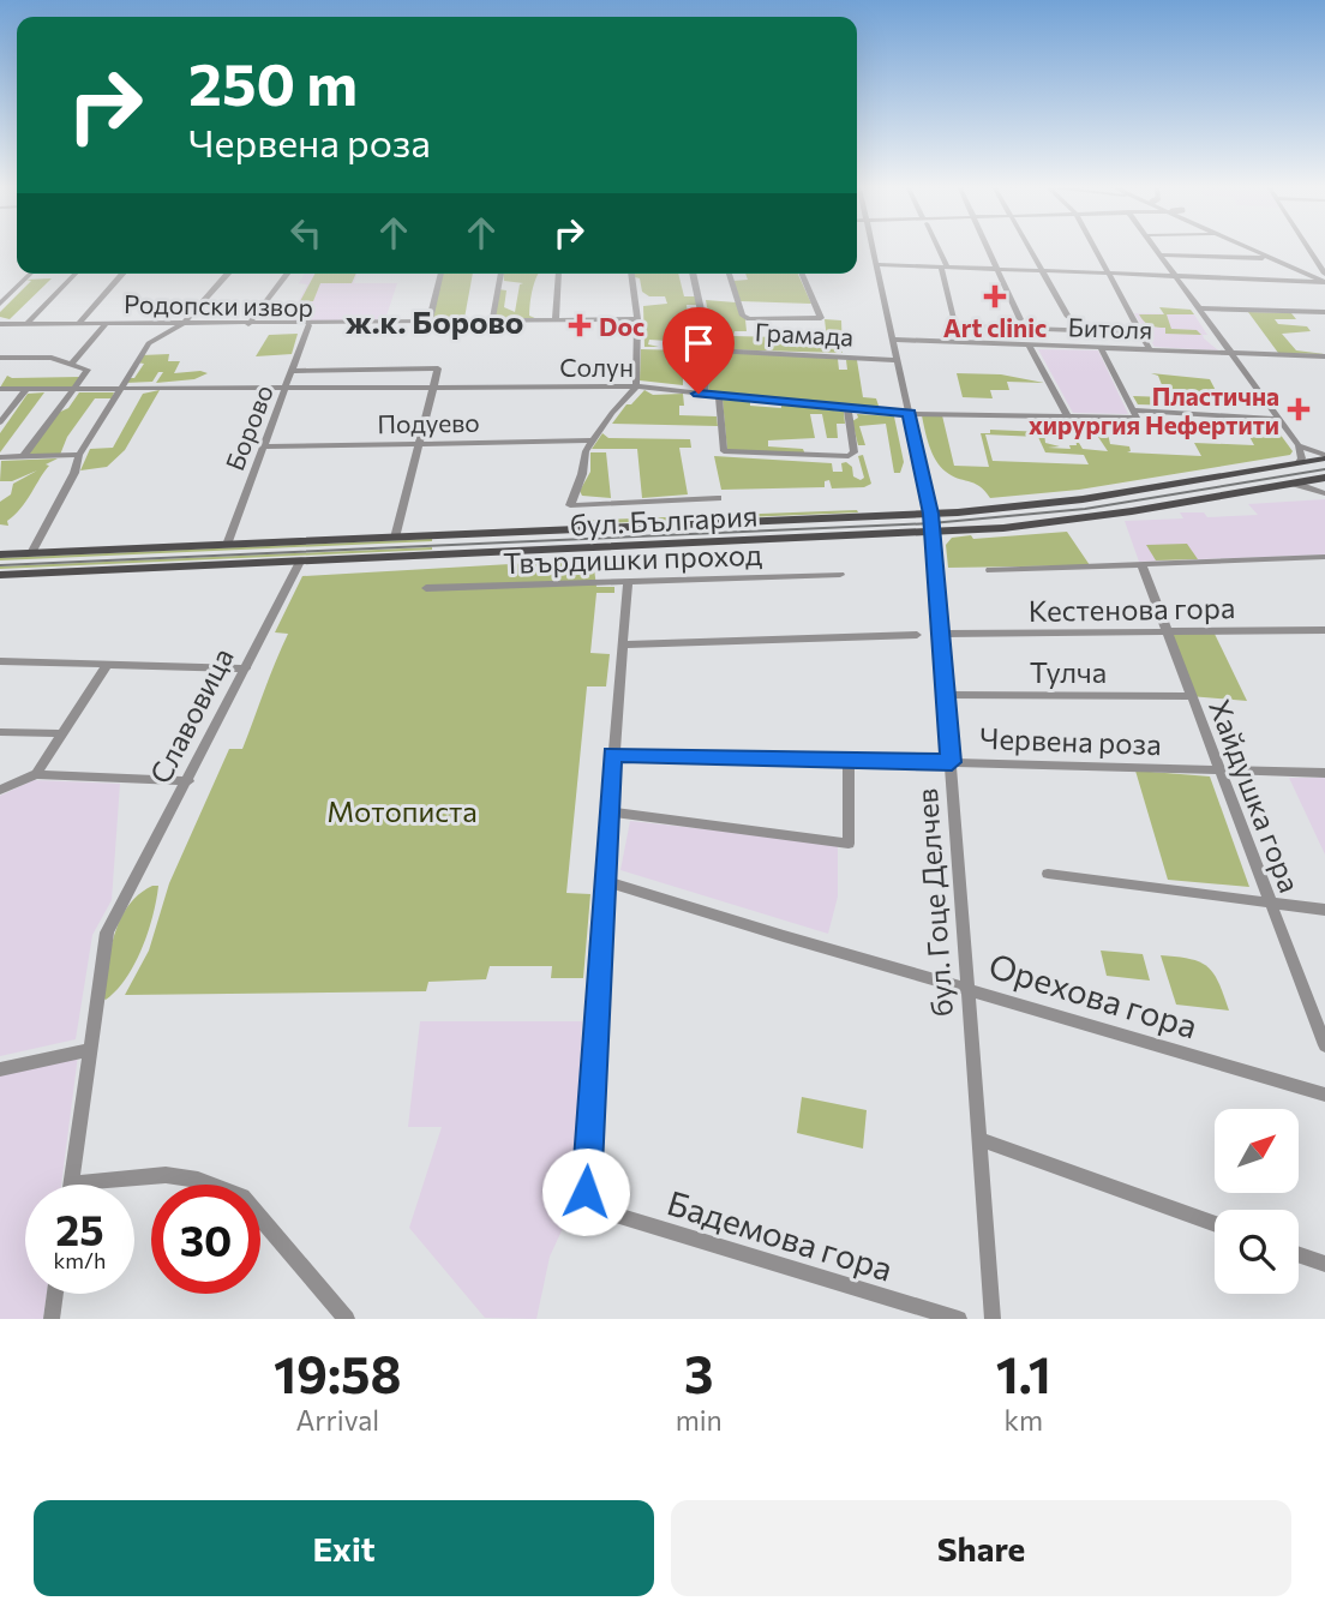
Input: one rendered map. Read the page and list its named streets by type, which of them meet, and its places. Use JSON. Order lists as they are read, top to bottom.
{
  "streets": {
    "main road": ["бул. България"],
    "street": [
      "Родопски извор",
      "Битоля",
      "Грамада",
      "Солун",
      "Подуево",
      "Борово",
      "Твърдишки проход",
      "Кестенова гора",
      "Тулча",
      "Славовица",
      "Червена роза",
      "Хайдушка гора",
      "бул. Гоце Делчев",
      "Орехова гора",
      "Бадемова гора"
    ]
  },
  "crossings": [
    ["Родопски извор", "Борово"],
    ["Битоля", "бул. Гоце Делчев"],
    ["Грамада", "бул. Гоце Делчев"],
    ["Солун", "Борово"],
    ["Солун", "бул. Гоце Делчев"],
    ["Подуево", "Борово"],
    ["Борово", "бул. България"],
    ["бул. България", "Славовица"],
    ["бул. България", "бул. Гоце Делчев"],
    ["Кестенова гора", "Хайдушка гора"],
    ["Кестенова гора", "бул. Гоце Делчев"],
    ["Тулча", "Хайдушка гора"],
    ["Тулча", "бул. Гоце Делчев"],
    ["Червена роза", "Хайдушка гора"],
    ["Червена роза", "бул. Гоце Делчев"],
    ["бул. Гоце Делчев", "Орехова гора"],
    ["Орехова гора", "Бадемова гора"]
  ],
  "districts": ["ж.к. Борово"],
  "parks": ["Мотописта"],
  "places": {
    "health": ["Art clinic", "Doc", "Пластична хирургия Нефертити"]
  },
  "north": "top right",
  "page": {
    "turn": ["250 m", "Червена роза"],
    "speed": "25 km/h",
    "limit": "30",
    "eta": [
      "19:58",
      "Arrival",
      "3",
      "min",
      "1.1",
      "km"
    ],
    "buttons": ["Exit", "Share"]
  }
}
